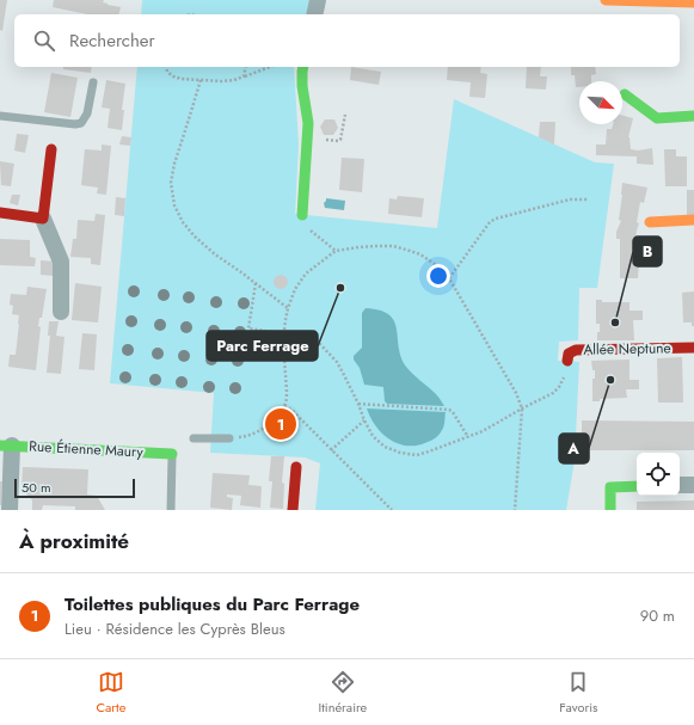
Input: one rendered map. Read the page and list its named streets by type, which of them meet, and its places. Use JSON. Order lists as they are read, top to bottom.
{
  "streets": {
    "street": ["Allée Neptune", "Rue Étienne Maury"]
  },
  "places": ["Parc Ferrage", "B", "A"],
  "scale_bar": "50 m",
  "north": "bottom right",
  "page": {
    "search": "Rechercher",
    "pins": "1",
    "scale": "50 m",
    "heading": "À proximité",
    "list": [
      {
        "mark": "1",
        "name": "Toilettes publiques du Parc Ferrage",
        "note": "Lieu · Résidence les Cyprès Bleus",
        "value": "90 m"
      }
    ],
    "nav": ["Carte", "Itinéraire", "Favoris"]
  }
}
